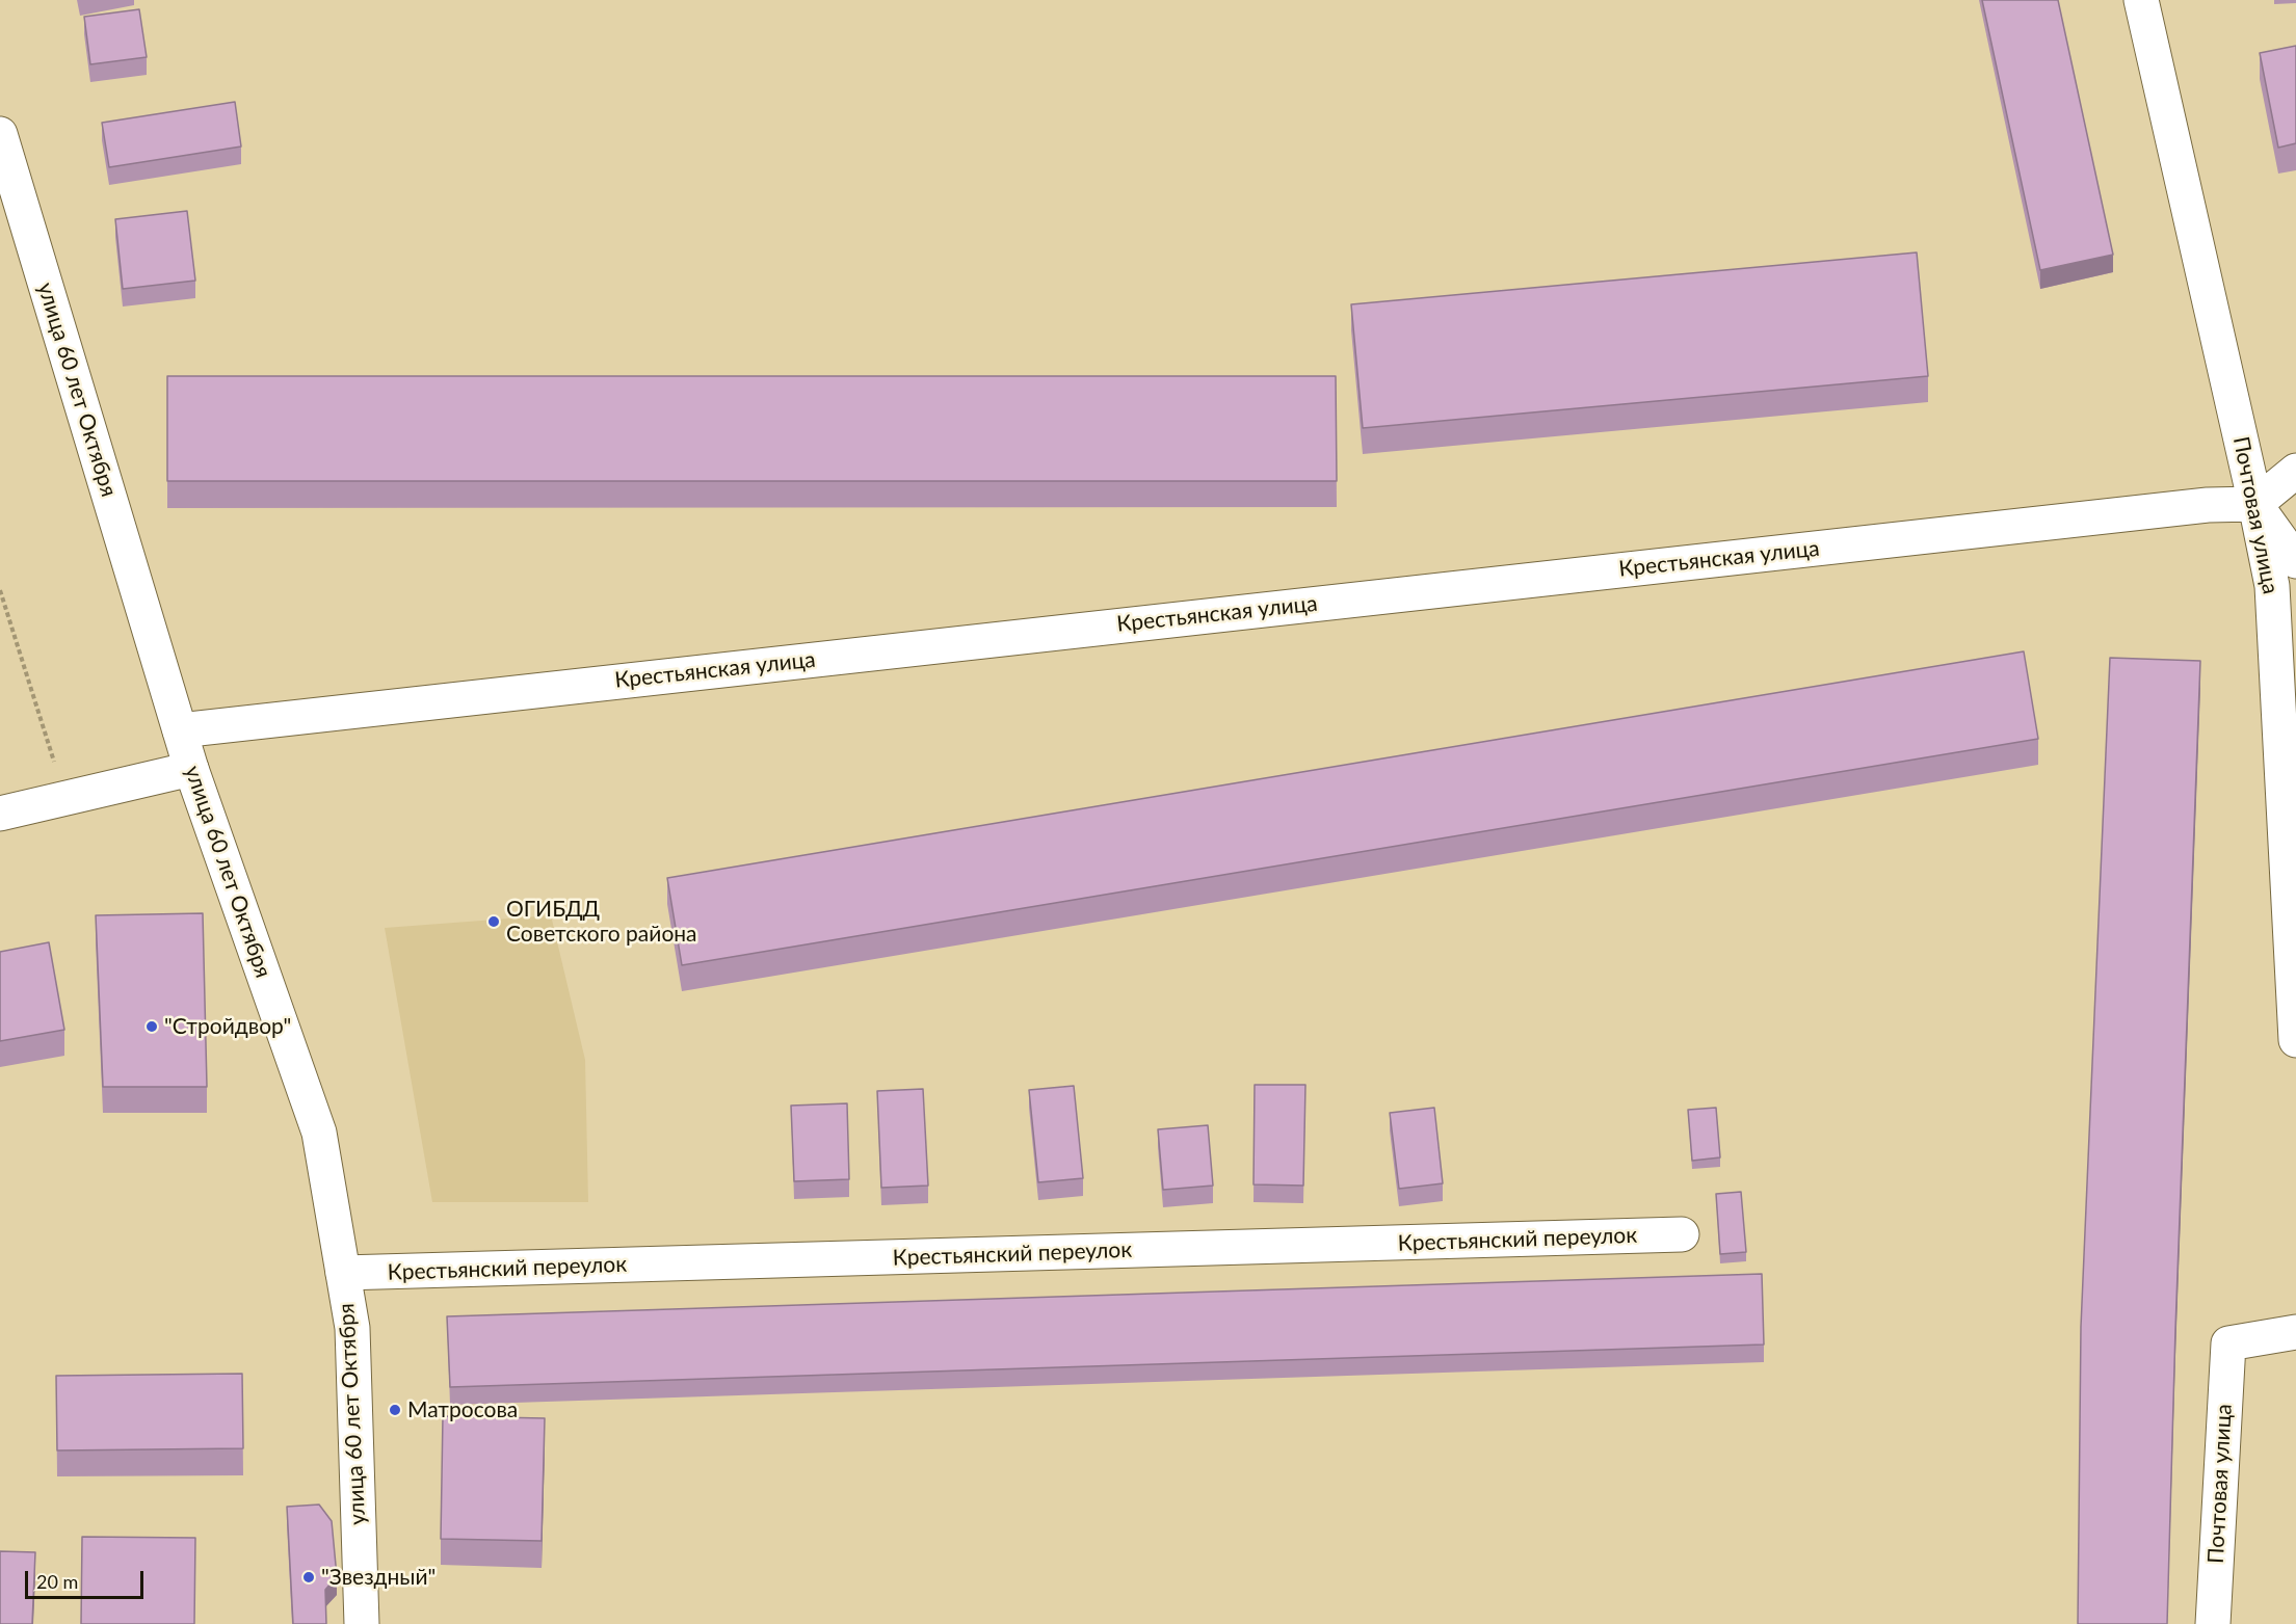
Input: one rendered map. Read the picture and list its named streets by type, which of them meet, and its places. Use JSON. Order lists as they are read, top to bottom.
{
  "streets": {
    "street": [
      "улица 60 лет Октября",
      "Почтовая улица",
      "Крестьянская улица",
      "Крестьянский переулок"
    ]
  },
  "crossings": [
    ["улица 60 лет Октября", "Крестьянская улица"],
    ["улица 60 лет Октября", "Крестьянский переулок"],
    ["Почтовая улица", "Крестьянская улица"]
  ],
  "places": [
    "ОГИБДД Советского района",
    "\"Стройдвор\"",
    "Матросова",
    "\"Звездный\""
  ],
  "scale_bar": "20 m"
}
